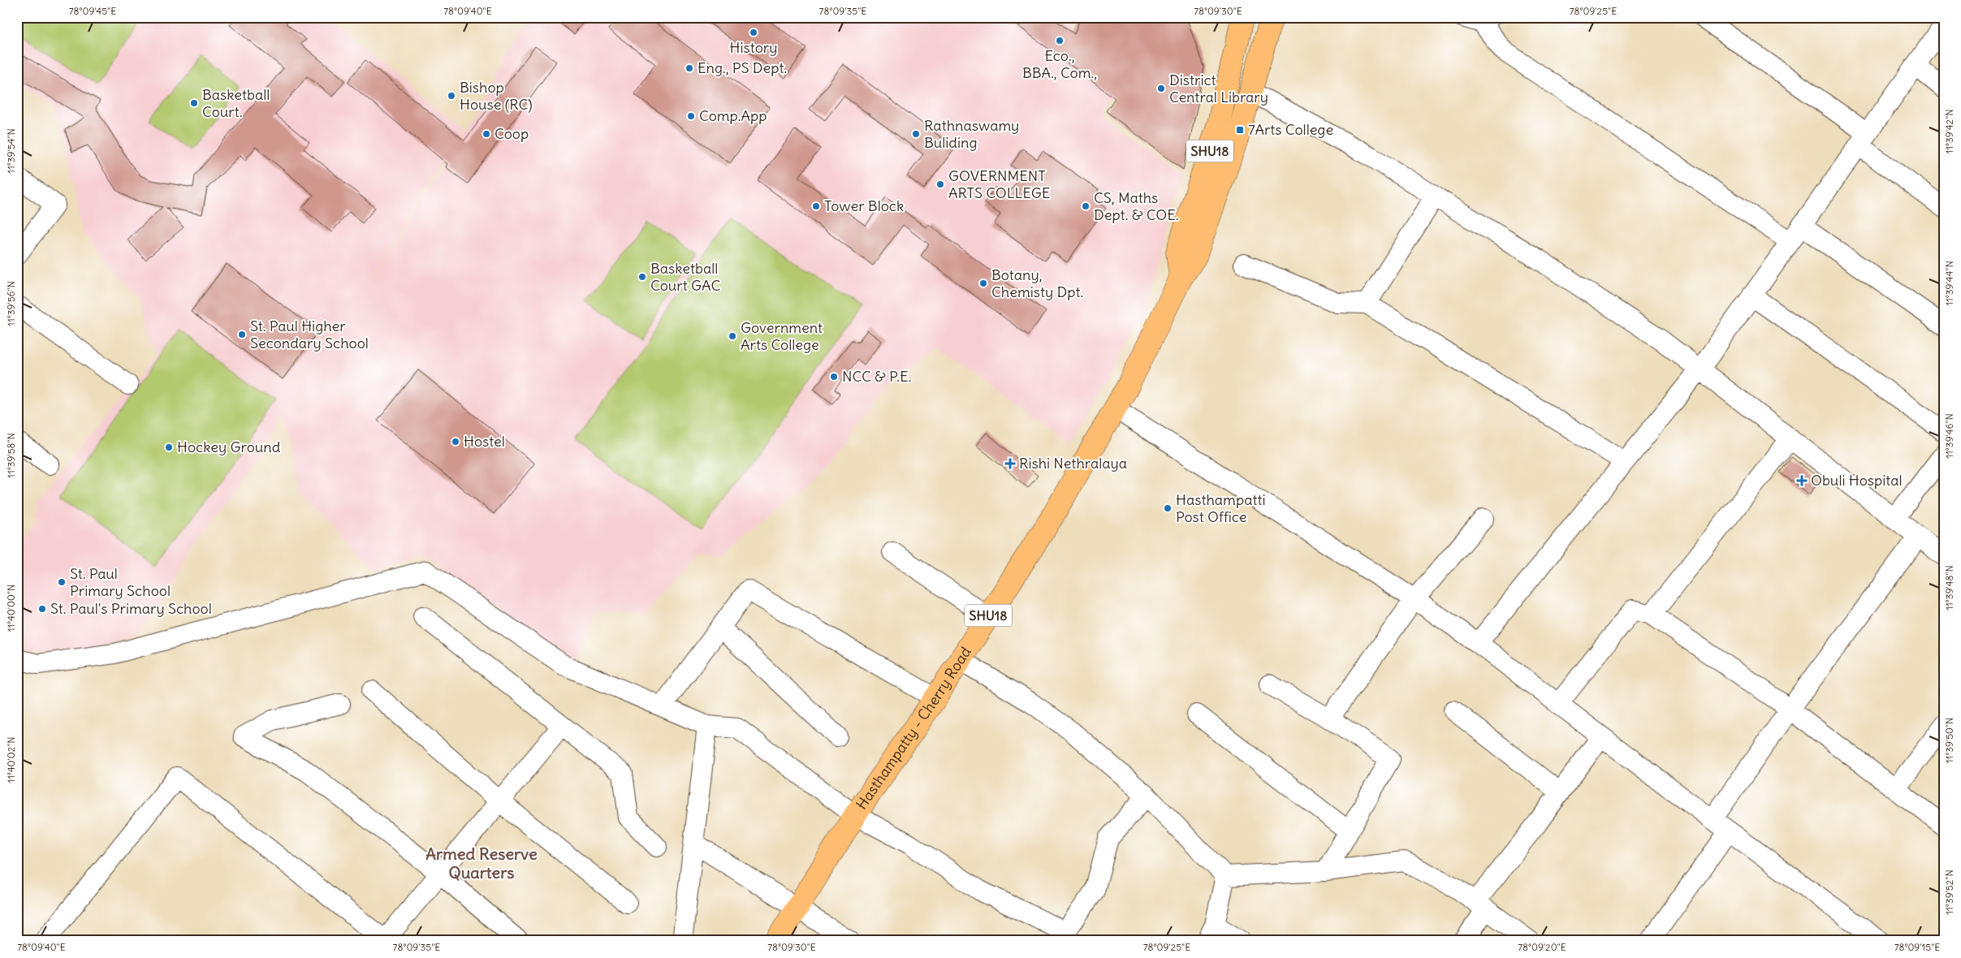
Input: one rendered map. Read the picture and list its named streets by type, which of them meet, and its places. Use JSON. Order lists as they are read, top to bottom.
{
  "streets": {
    "main road": ["SHU18", "Hasthampatty - Cherry Road"]
  },
  "crossings": [
    ["SHU18", "Hasthampatty - Cherry Road"]
  ],
  "districts": ["Armed Reserve Quarters"],
  "places": {
    "other": [
      "History",
      "Eco., BBA., Com.,",
      "Eng., PS Dept.",
      "District Central Library",
      "Bishop House (RC)",
      "Basketball Court.",
      "Comp.App",
      "Coop",
      "Rathnaswamy Buliding",
      "GOVERNMENT ARTS COLLEGE",
      "Tower Block",
      "CS, Maths Dept. & COE.",
      "Basketball Court GAC",
      "Botany, Chemisty Dpt.",
      "St. Paul Higher Secondary School",
      "Government Arts College",
      "NCC & P.E.",
      "Hostel",
      "Hockey Ground",
      "Hasthampatti Post Office",
      "St. Paul Primary School",
      "St. Paul's Primary School"
    ],
    "transit": ["7Arts College"],
    "health": ["Rishi Nethralaya", "Obuli Hospital"]
  },
  "coordinates": [
    "78°09'45\"E",
    "78°09'40\"E",
    "78°09'35\"E",
    "78°09'30\"E",
    "78°09'25\"E",
    "11°39'42\"N",
    "11°39'54\"N",
    "11°39'44\"N",
    "11°39'56\"N",
    "11°39'46\"N",
    "11°39'58\"N",
    "11°39'48\"N",
    "11°40'00\"N",
    "11°39'50\"N",
    "11°40'02\"N",
    "11°39'52\"N",
    "78°09'20\"E",
    "78°09'15\"E"
  ]
}
